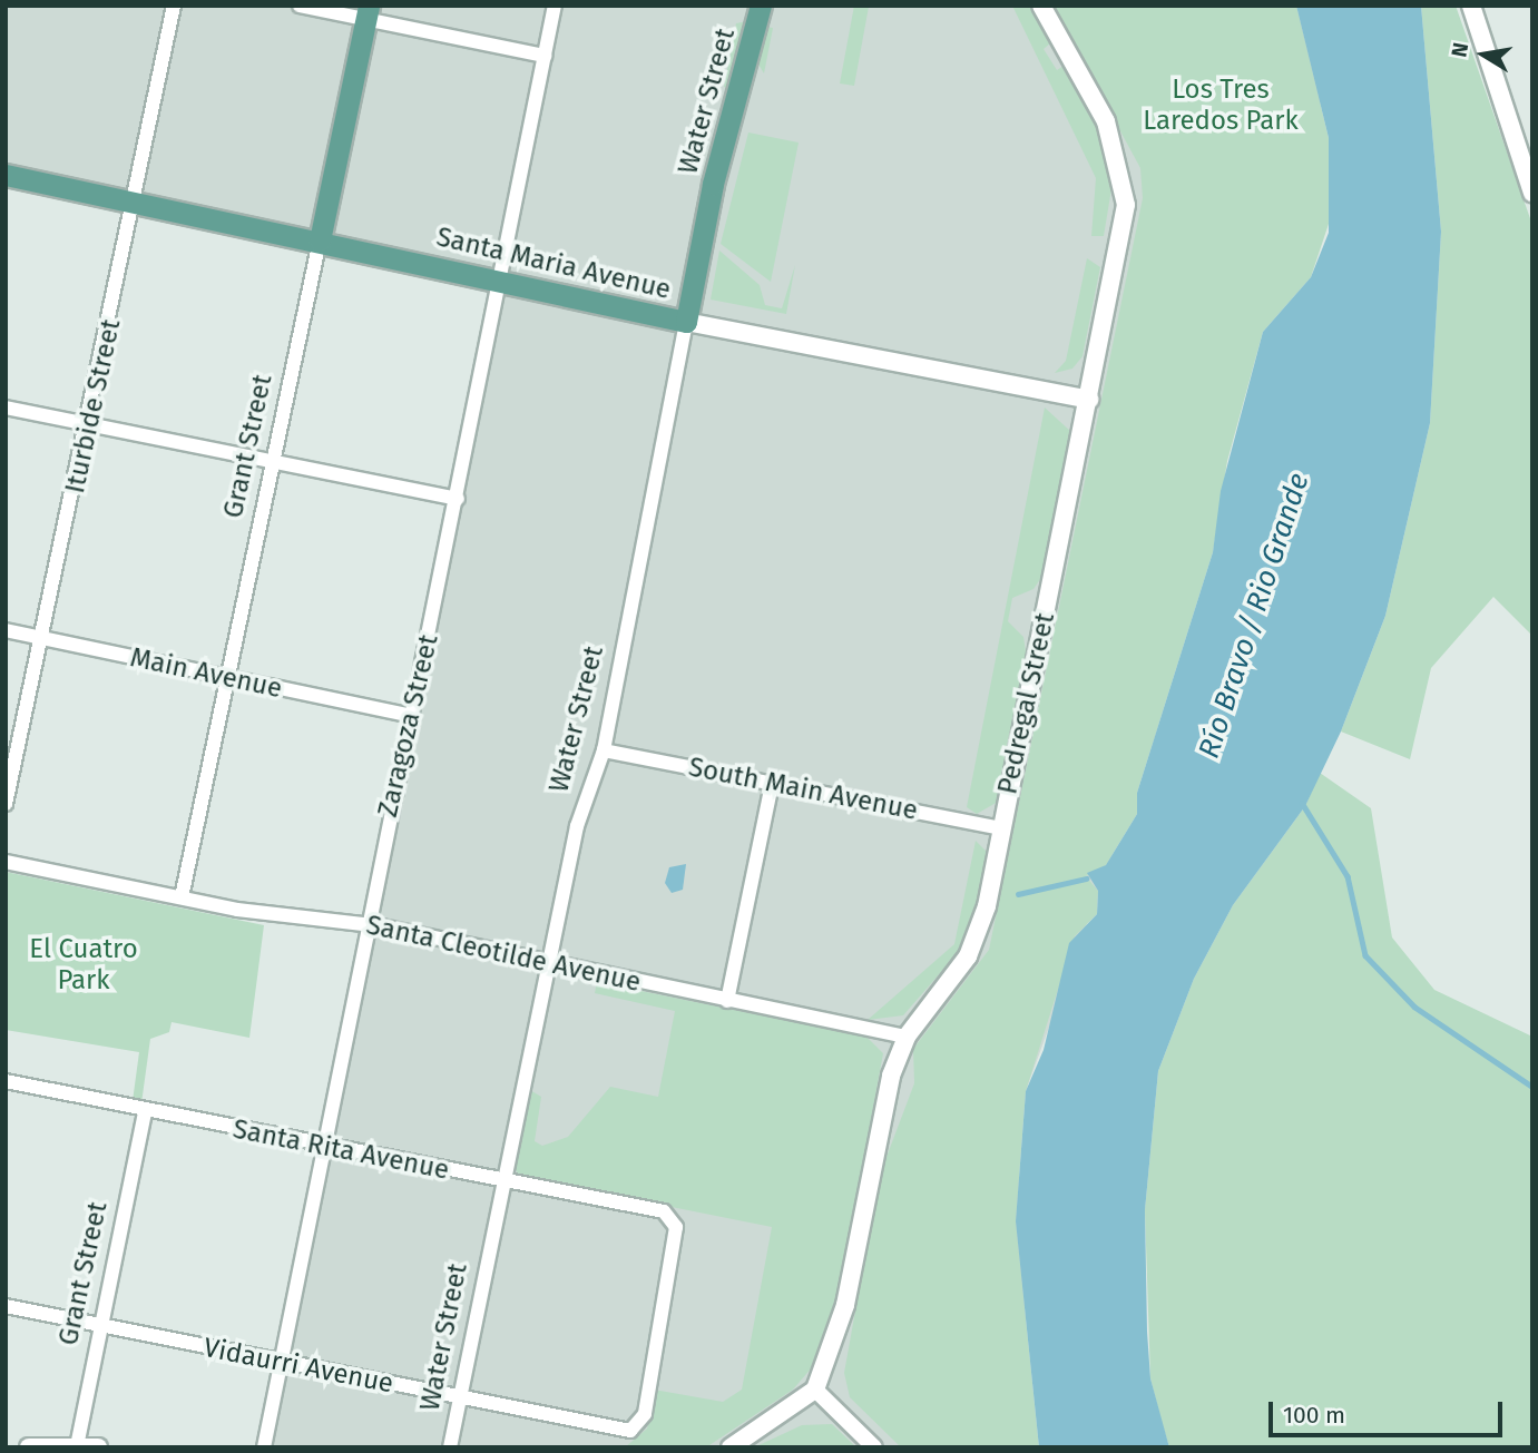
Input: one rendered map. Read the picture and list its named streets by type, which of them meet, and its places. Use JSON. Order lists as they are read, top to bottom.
{
  "streets": {
    "main road": [
      "Water Street",
      "Santa Maria Avenue",
      "Grant Street",
      "Pedregal Street"
    ],
    "street": [
      "Iturbide Street",
      "Main Avenue",
      "Zaragoza Street",
      "South Main Avenue",
      "Santa Cleotilde Avenue",
      "Santa Rita Avenue",
      "Vidaurri Avenue"
    ]
  },
  "crossings": [
    ["Water Street", "Santa Maria Avenue"],
    ["Water Street", "South Main Avenue"],
    ["Water Street", "Santa Cleotilde Avenue"],
    ["Water Street", "Santa Rita Avenue"],
    ["Water Street", "Vidaurri Avenue"],
    ["Santa Maria Avenue", "Iturbide Street"],
    ["Santa Maria Avenue", "Grant Street"],
    ["Santa Maria Avenue", "Pedregal Street"],
    ["Santa Maria Avenue", "Zaragoza Street"],
    ["Iturbide Street", "Main Avenue"],
    ["Grant Street", "Main Avenue"],
    ["Grant Street", "Santa Cleotilde Avenue"],
    ["Grant Street", "Santa Rita Avenue"],
    ["Grant Street", "Vidaurri Avenue"],
    ["Main Avenue", "Zaragoza Street"],
    ["Pedregal Street", "South Main Avenue"],
    ["Pedregal Street", "Santa Cleotilde Avenue"],
    ["Zaragoza Street", "Santa Cleotilde Avenue"],
    ["Zaragoza Street", "Santa Rita Avenue"],
    ["Zaragoza Street", "Vidaurri Avenue"],
    ["Santa Rita Avenue", "Vidaurri Avenue"]
  ],
  "water": ["Río Bravo / Rio Grande"],
  "parks": ["Los Tres Laredos Park", "El Cuatro Park"],
  "scale_bar": "100 m",
  "north": "left"
}
